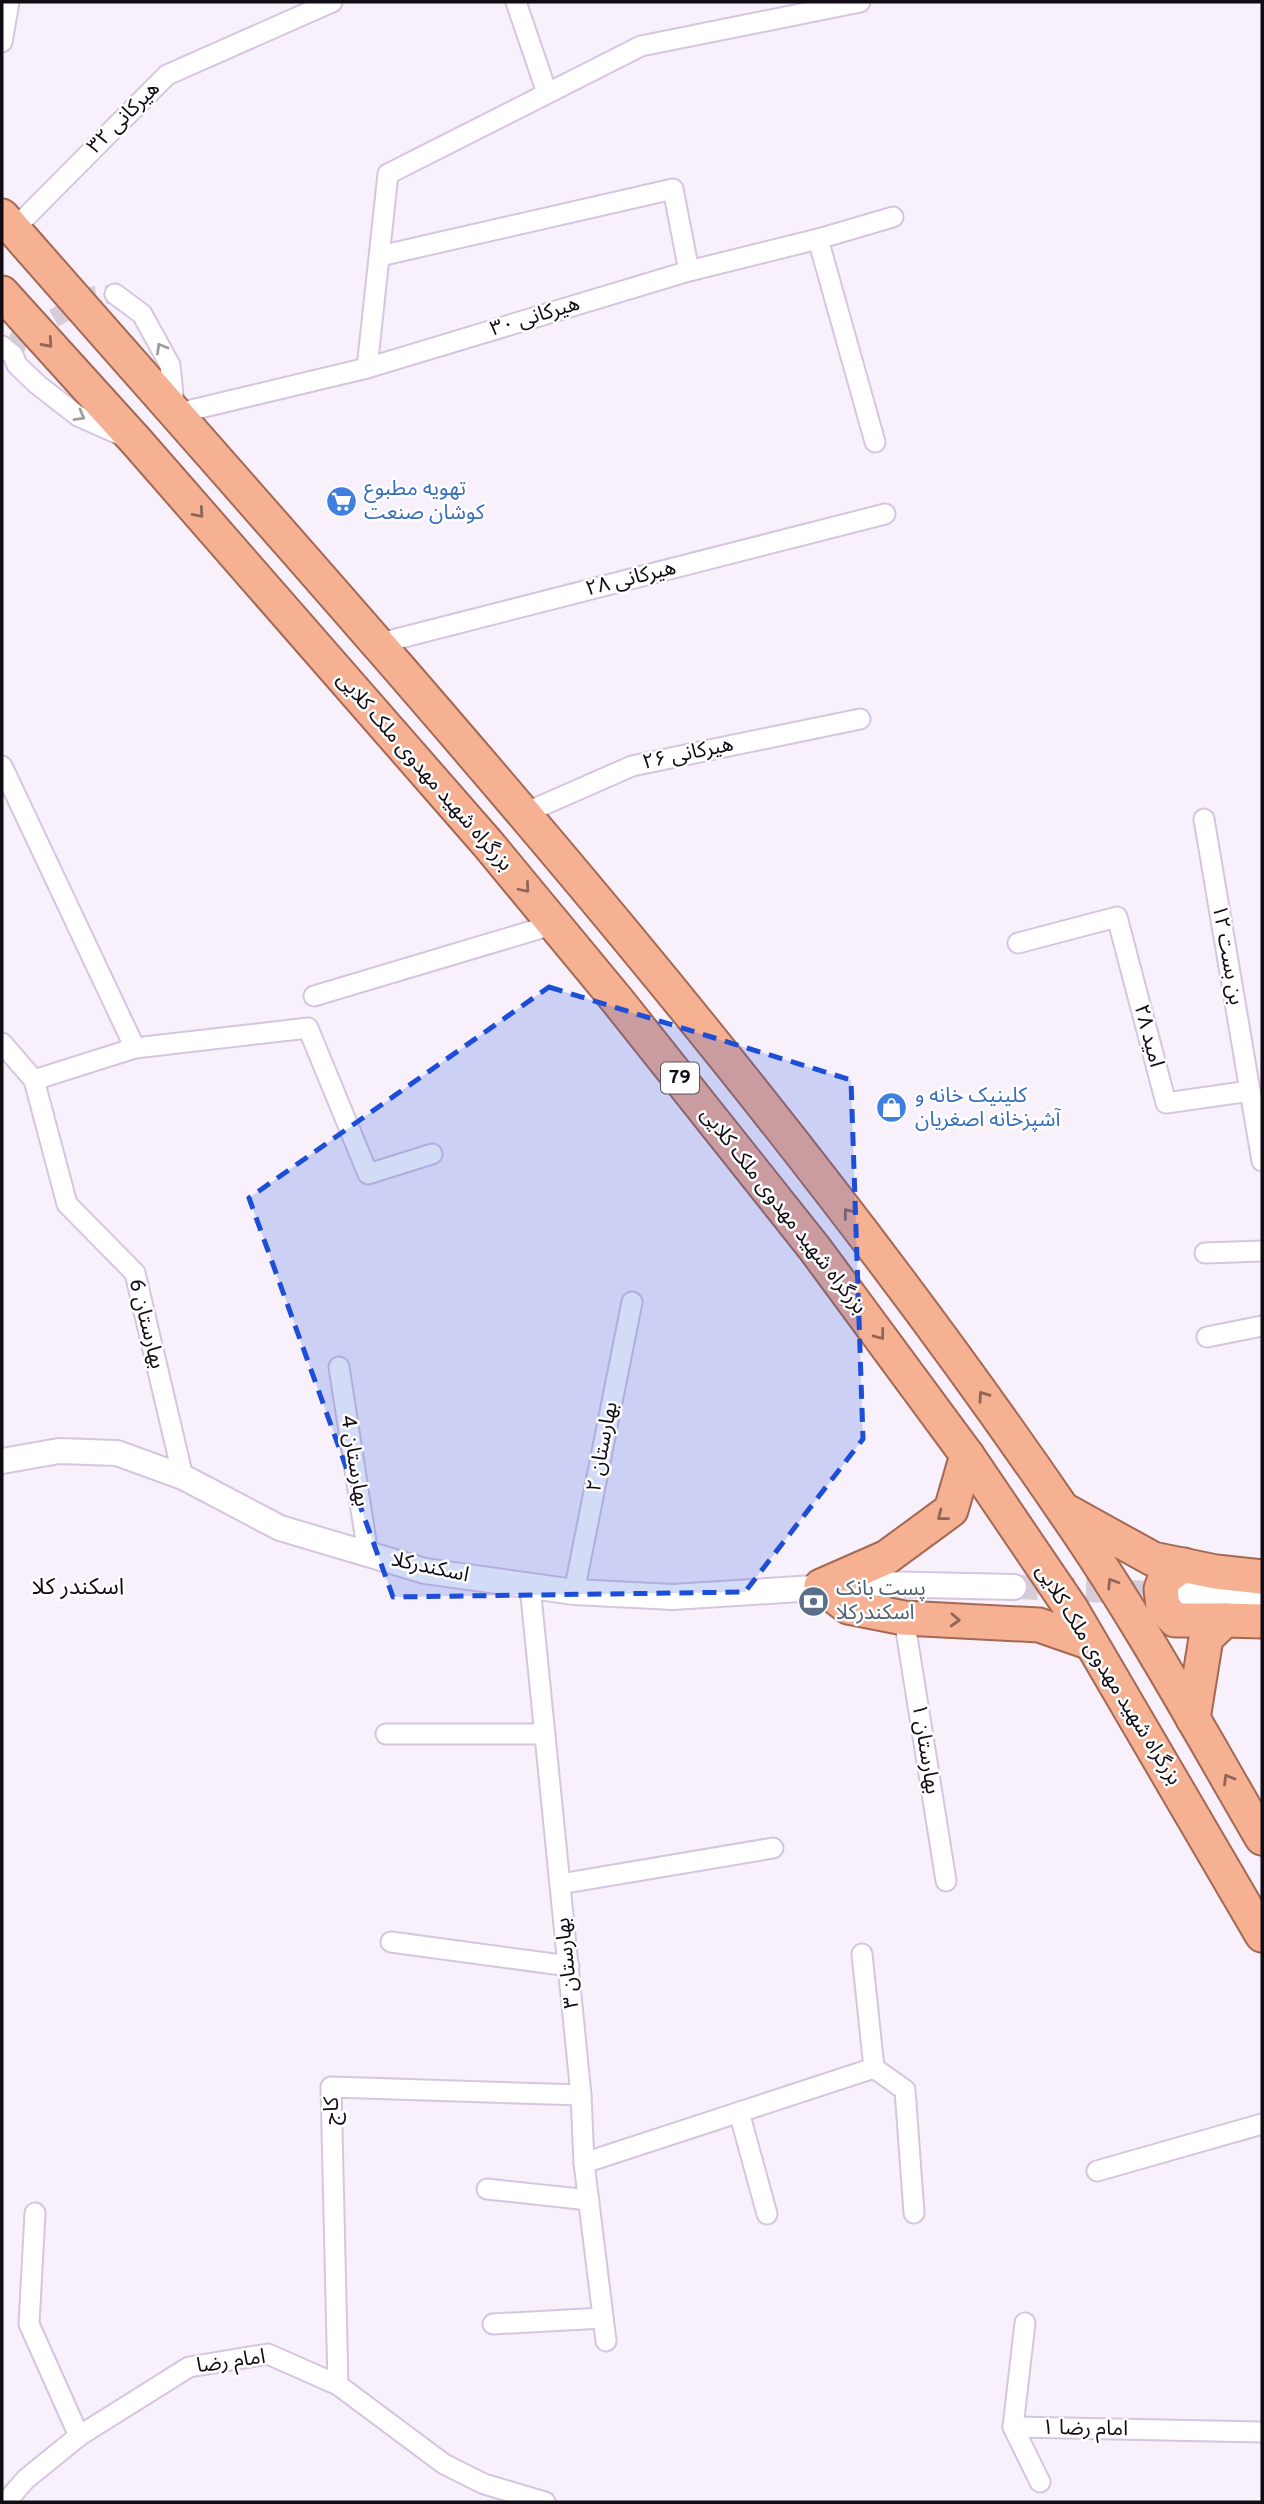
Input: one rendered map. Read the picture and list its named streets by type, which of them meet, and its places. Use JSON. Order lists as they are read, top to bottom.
{
  "streets": {
    "highway": ["بزرگراه شهید مهدوی ملک کلایی", "79"],
    "street": [
      "هیرکانی ۳۲",
      "هیرکانی ۳۰",
      "هیرکانی ۲۸",
      "هیرکانی ۲۶",
      "بن بست ۱۲",
      "امید ۲۸",
      "بهارستان 6",
      "بهارستان ۲",
      "بهارستان 4",
      "اسکندرکلا",
      "بهارستان ۱",
      "بهارستان ۳",
      "کاج",
      "امام رضا",
      "امام رضا ۱"
    ]
  },
  "crossings": [
    ["هیرکانی ۳۲", "79"],
    ["هیرکانی ۳۰", "79"],
    ["هیرکانی ۲۸", "79"],
    ["هیرکانی ۲۶", "79"],
    ["بن بست ۱۲", "امید ۲۸"],
    ["بهارستان 6", "اسکندرکلا"],
    ["بهارستان ۲", "اسکندرکلا"],
    ["بهارستان 4", "اسکندرکلا"],
    ["اسکندرکلا", "بهارستان ۳"],
    ["بهارستان ۳", "کاج"],
    ["کاج", "امام رضا"]
  ],
  "districts": ["اسکندر کلا"],
  "places": {
    "supermarket": ["تهویه مطبوع کوشان صنعت"],
    "shop": ["کلینیک خانه و آشپزخانه اصغریان"],
    "bank": ["پست بانک اسکندرکلا"]
  }
}
